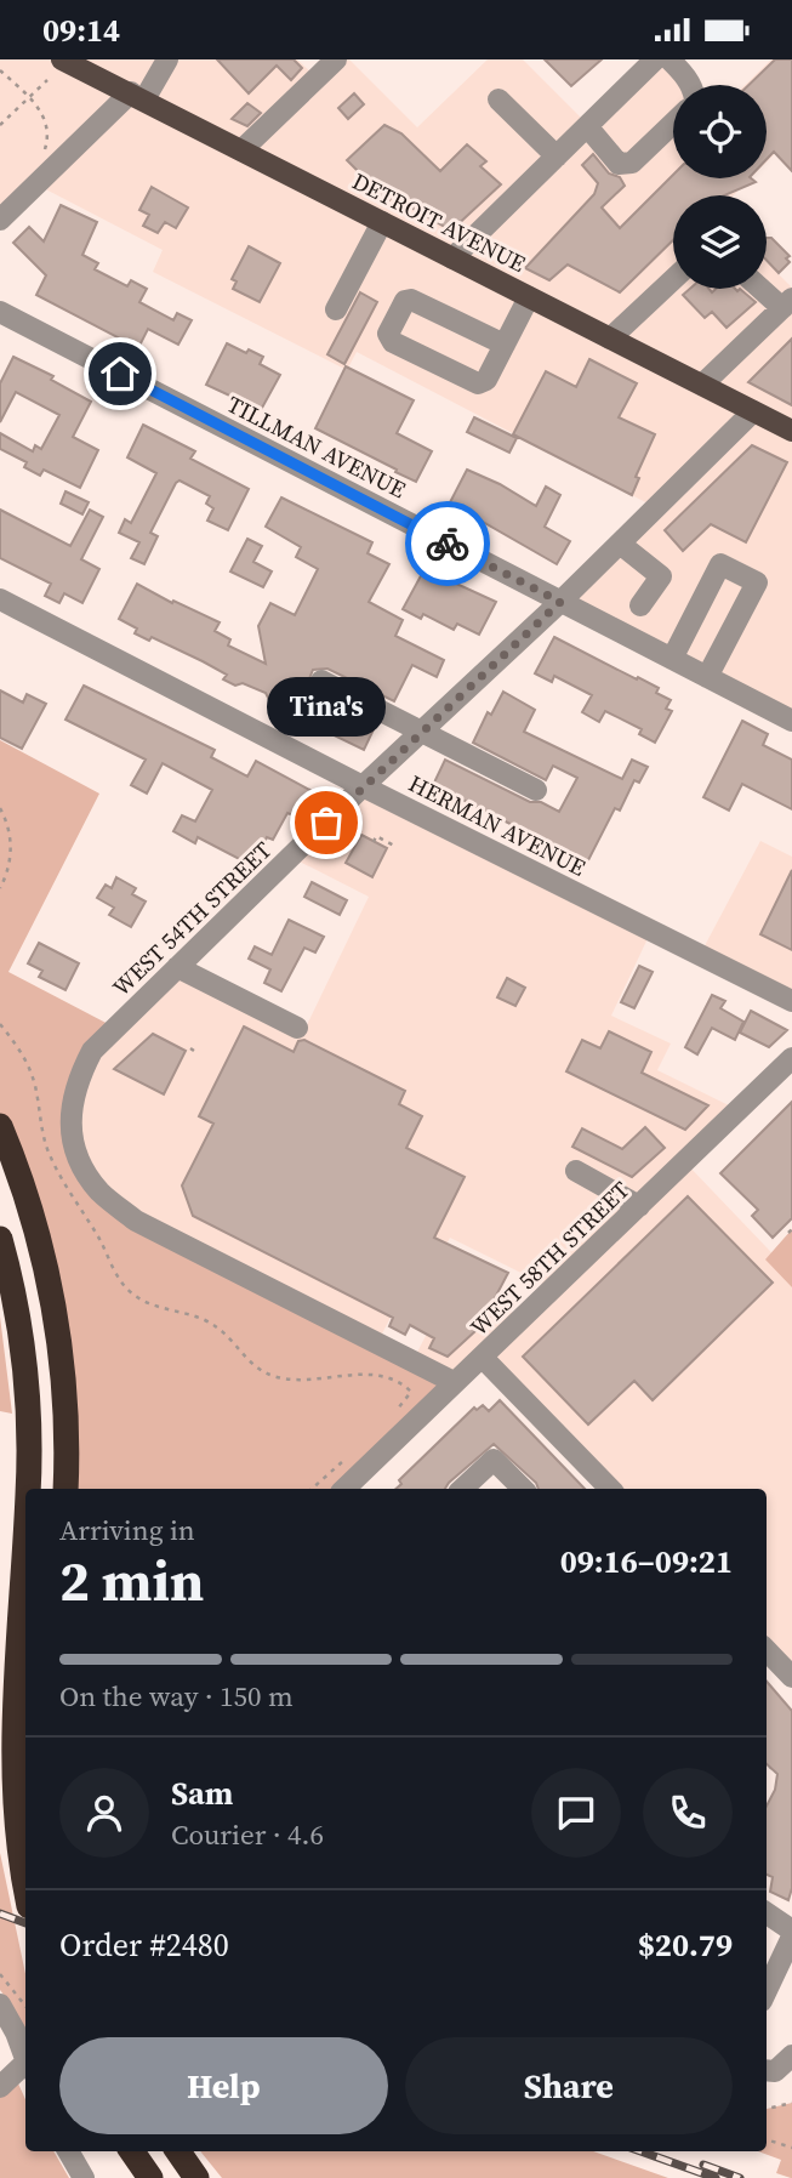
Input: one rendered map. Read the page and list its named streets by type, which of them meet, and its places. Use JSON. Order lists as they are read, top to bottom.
{
  "streets": {
    "main road": ["DETROIT AVENUE"],
    "street": [
      "TILLMAN AVENUE",
      "HERMAN AVENUE",
      "WEST 54TH STREET",
      "WEST 58TH STREET"
    ]
  },
  "crossings": [
    ["DETROIT AVENUE", "WEST 54TH STREET"],
    ["TILLMAN AVENUE", "WEST 54TH STREET"],
    ["HERMAN AVENUE", "WEST 54TH STREET"],
    ["WEST 54TH STREET", "WEST 58TH STREET"]
  ],
  "places": ["Tina's"],
  "page": {
    "status": "09:14",
    "bubble": "Tina's",
    "heading": ["2 min", "Arriving in", "09:16–09:21"],
    "panel": [
      "Sam",
      "Courier · 4.6",
      "Order #2480",
      "$20.79"
    ],
    "bar": "On the way · 150 m",
    "buttons": ["Help", "Share"]
  }
}
